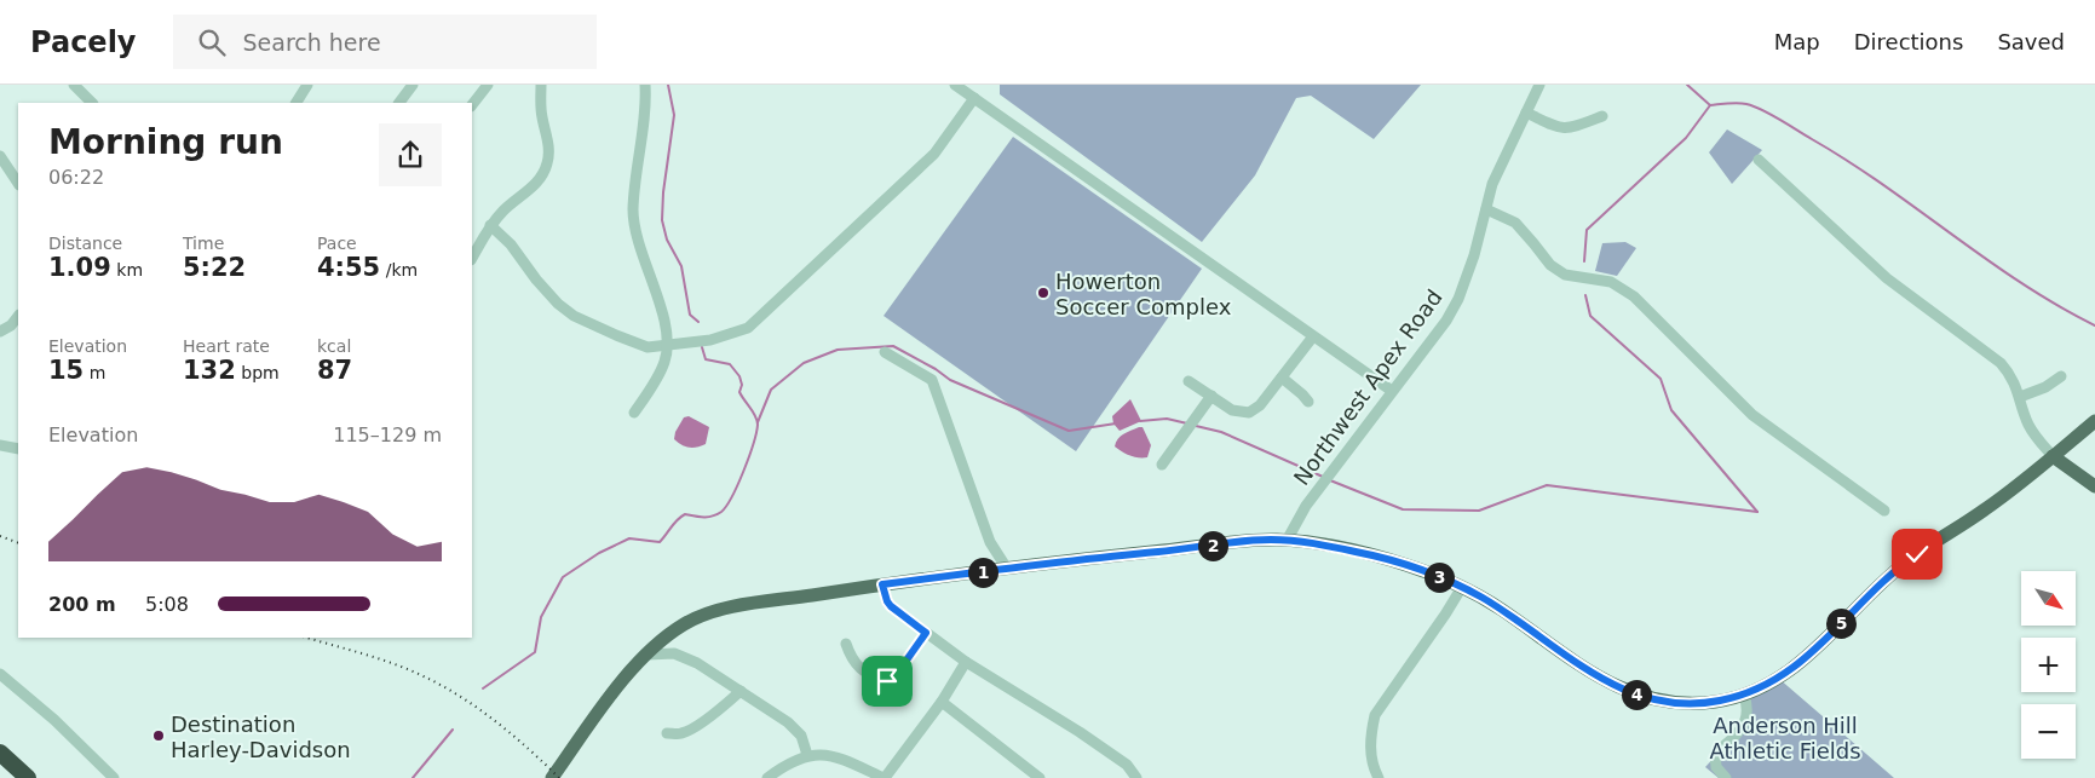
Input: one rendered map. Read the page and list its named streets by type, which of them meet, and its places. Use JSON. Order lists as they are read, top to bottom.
{
  "streets": {
    "street": ["Northwest Apex Road"]
  },
  "parks": ["Anderson Hill Athletic Fields"],
  "places": ["Howerton Soccer Complex", "Destination Harley-Davidson"],
  "north": "bottom right",
  "page": {
    "header": "Pacely",
    "search": "Search here",
    "nav": ["Map", "Directions", "Saved"],
    "heading": ["Morning run", "06:22"],
    "stats": [
      ["Distance", "1.09 km"],
      ["Time", "5:22"],
      ["Pace", "4:55 /km"],
      ["Elevation", "15 m"],
      ["Heart rate", "132 bpm"],
      ["kcal", "87"]
    ],
    "chart": ["Elevation", "115–129 m"],
    "pins": [
      "2",
      "1",
      "3",
      "5",
      "4"
    ],
    "map_buttons": ["+", "−"],
    "list": [
      {
        "name": "200 m",
        "note": "5:08"
      }
    ]
  }
}
